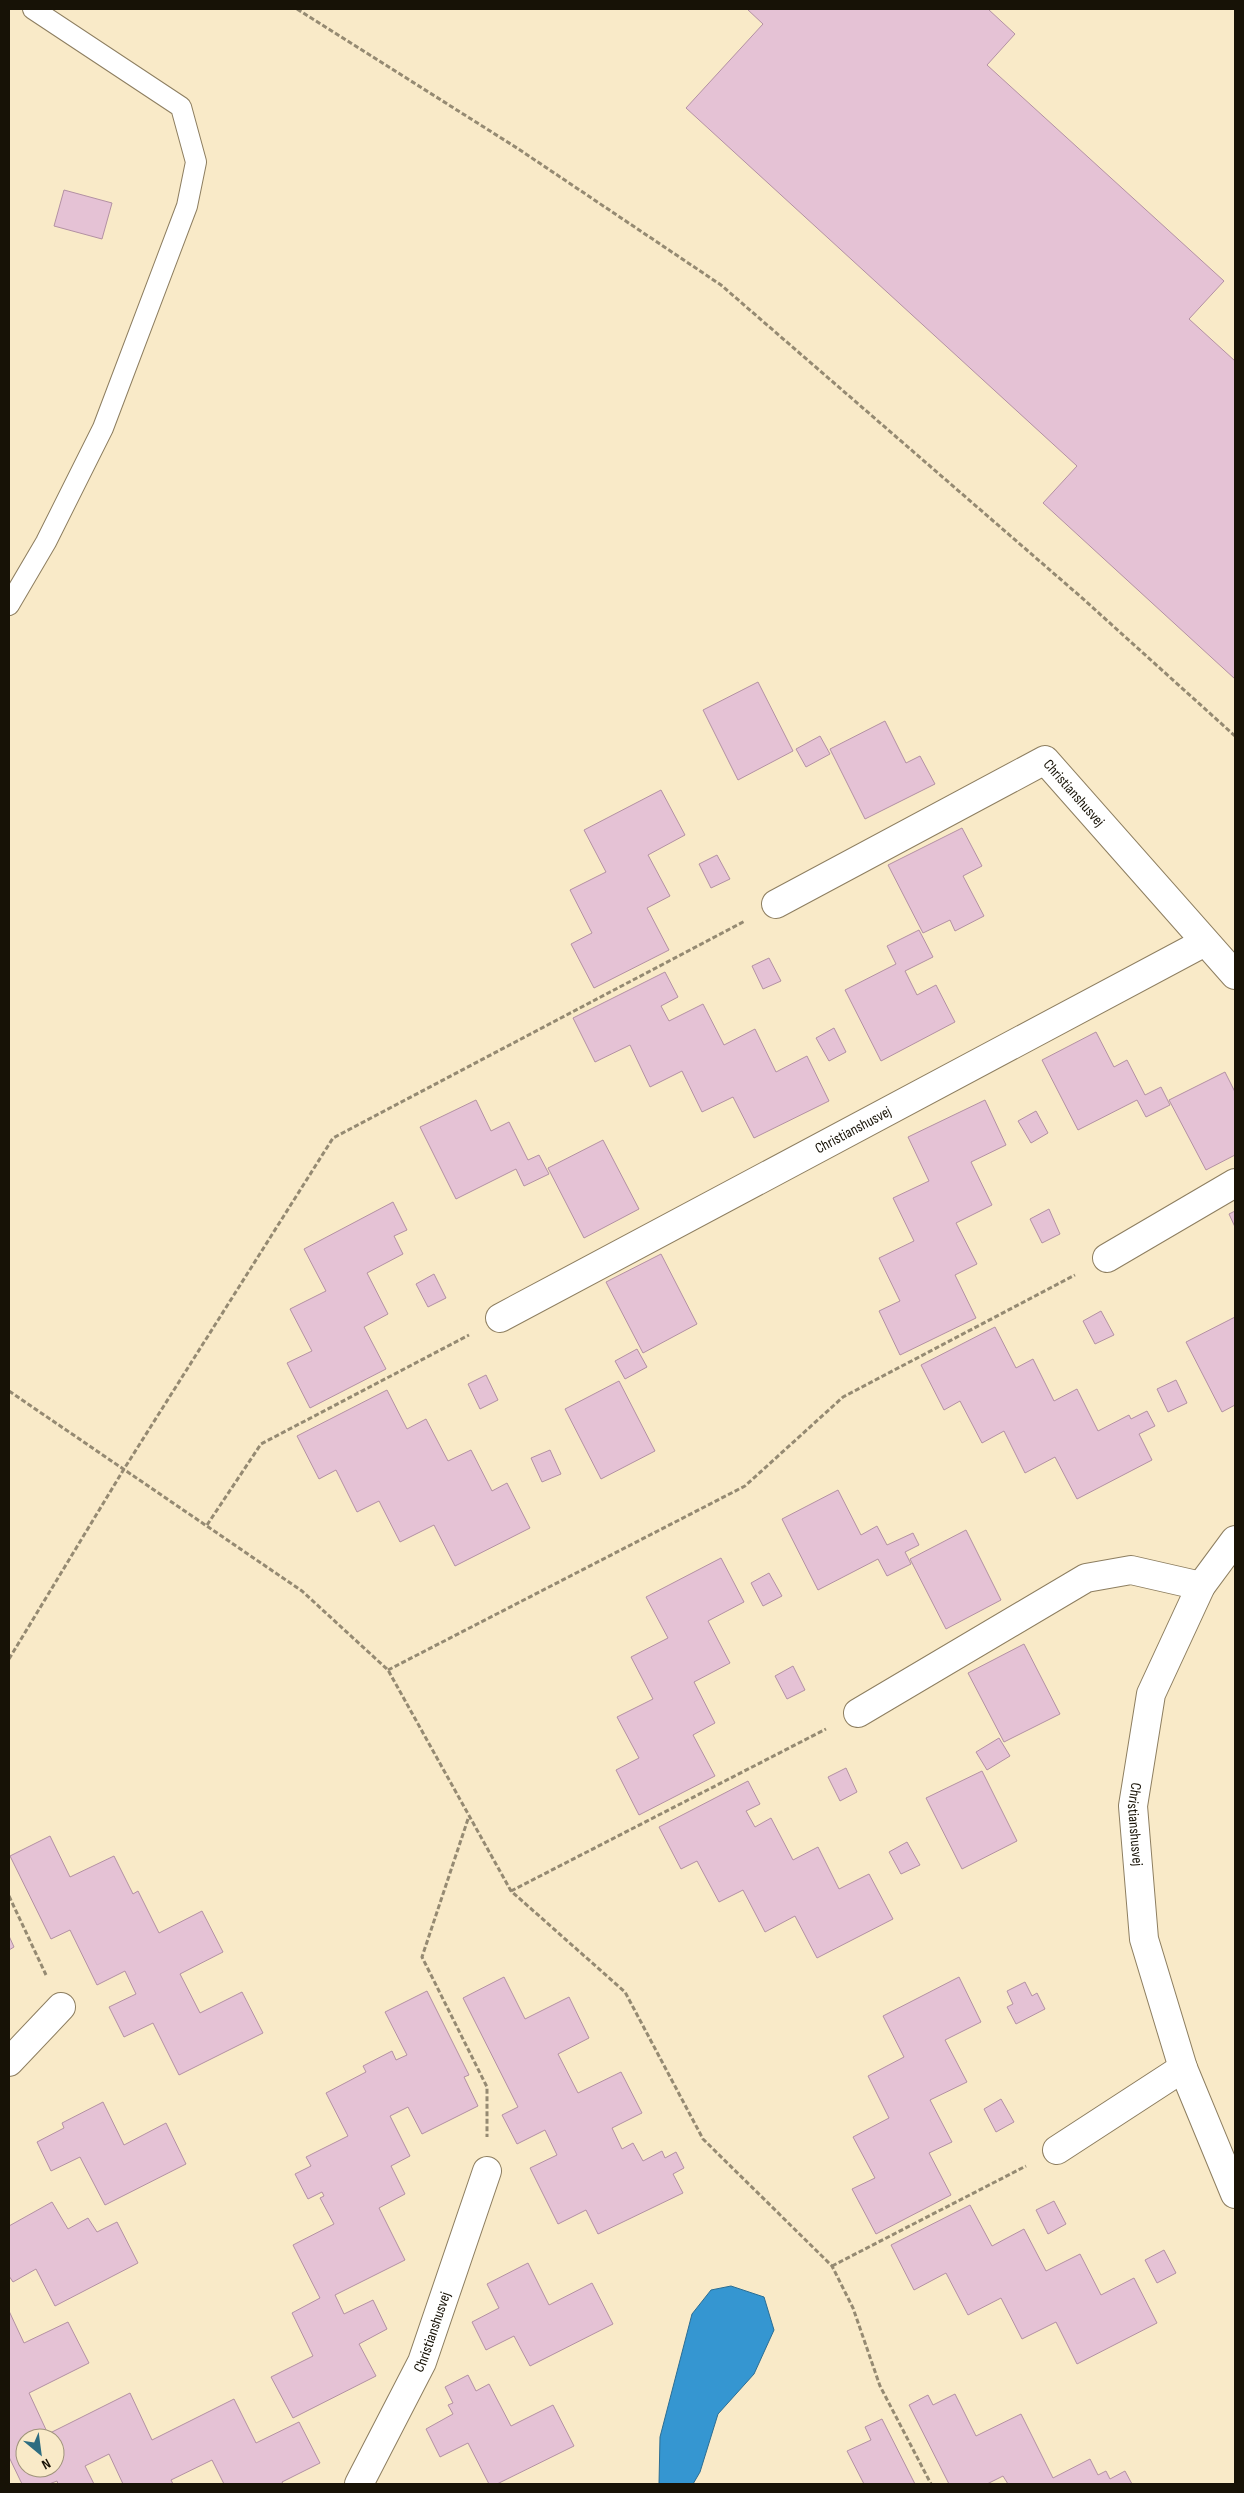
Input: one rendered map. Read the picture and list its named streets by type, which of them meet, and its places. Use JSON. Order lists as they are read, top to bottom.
{
  "streets": {
    "street": ["Christianshusvej"]
  },
  "north": "bottom right"
}
